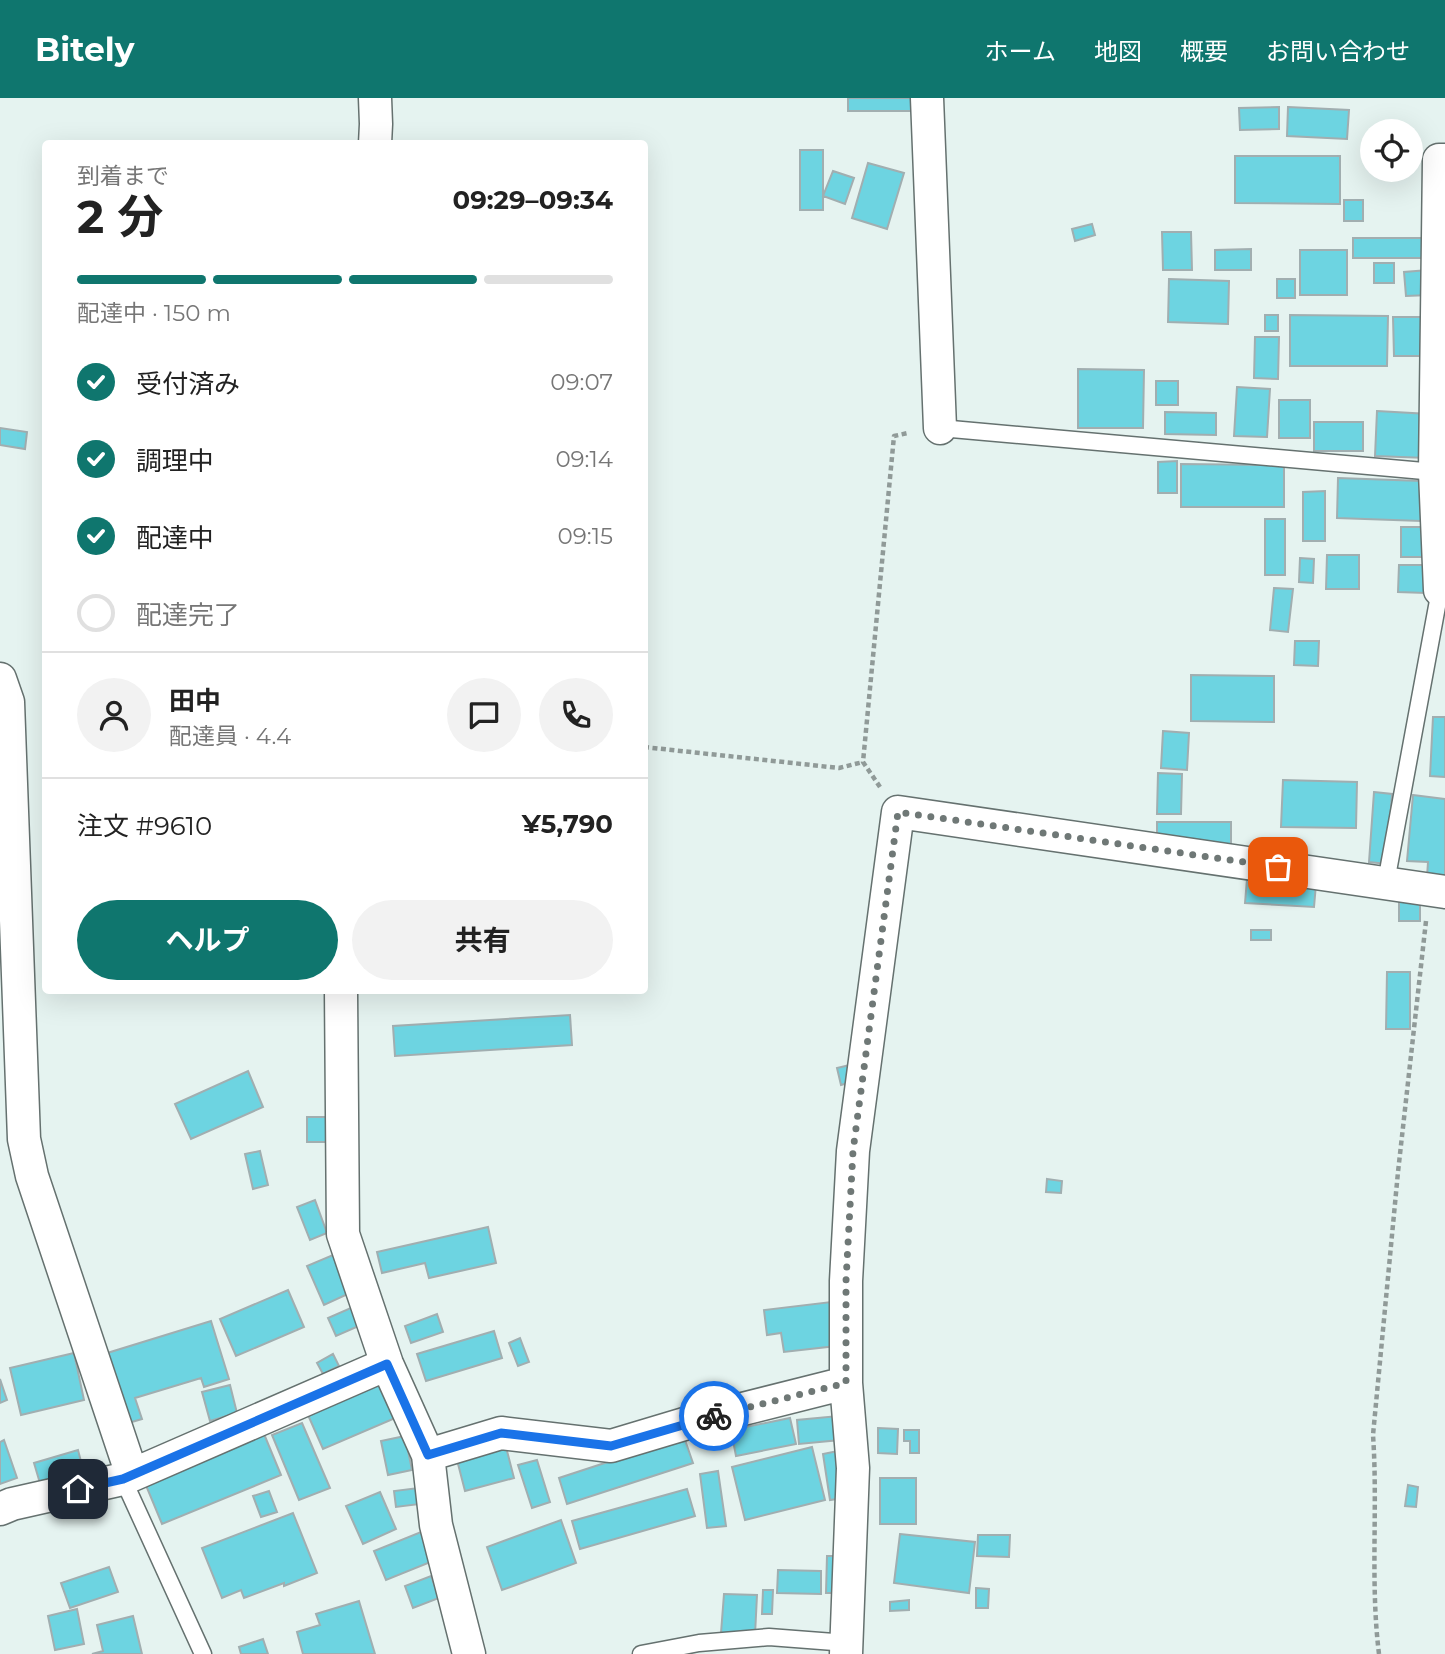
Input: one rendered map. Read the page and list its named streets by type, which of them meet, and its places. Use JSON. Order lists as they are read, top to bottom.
{
  "page": {
    "header": "Bitely",
    "nav": [
      "ホーム",
      "地図",
      "概要",
      "お問い合わせ"
    ],
    "heading": ["2 分", "到着まで", "09:29–09:34"],
    "panel": [
      "田中",
      "配達員 · 4.4",
      "注文 #9610",
      "¥5,790"
    ],
    "bar": "配達中 · 150 m",
    "list": [
      ["受付済み", "09:07"],
      ["調理中", "09:14"],
      ["配達中", "09:15"],
      "配達完了"
    ],
    "buttons": ["ヘルプ", "共有"]
  }
}
